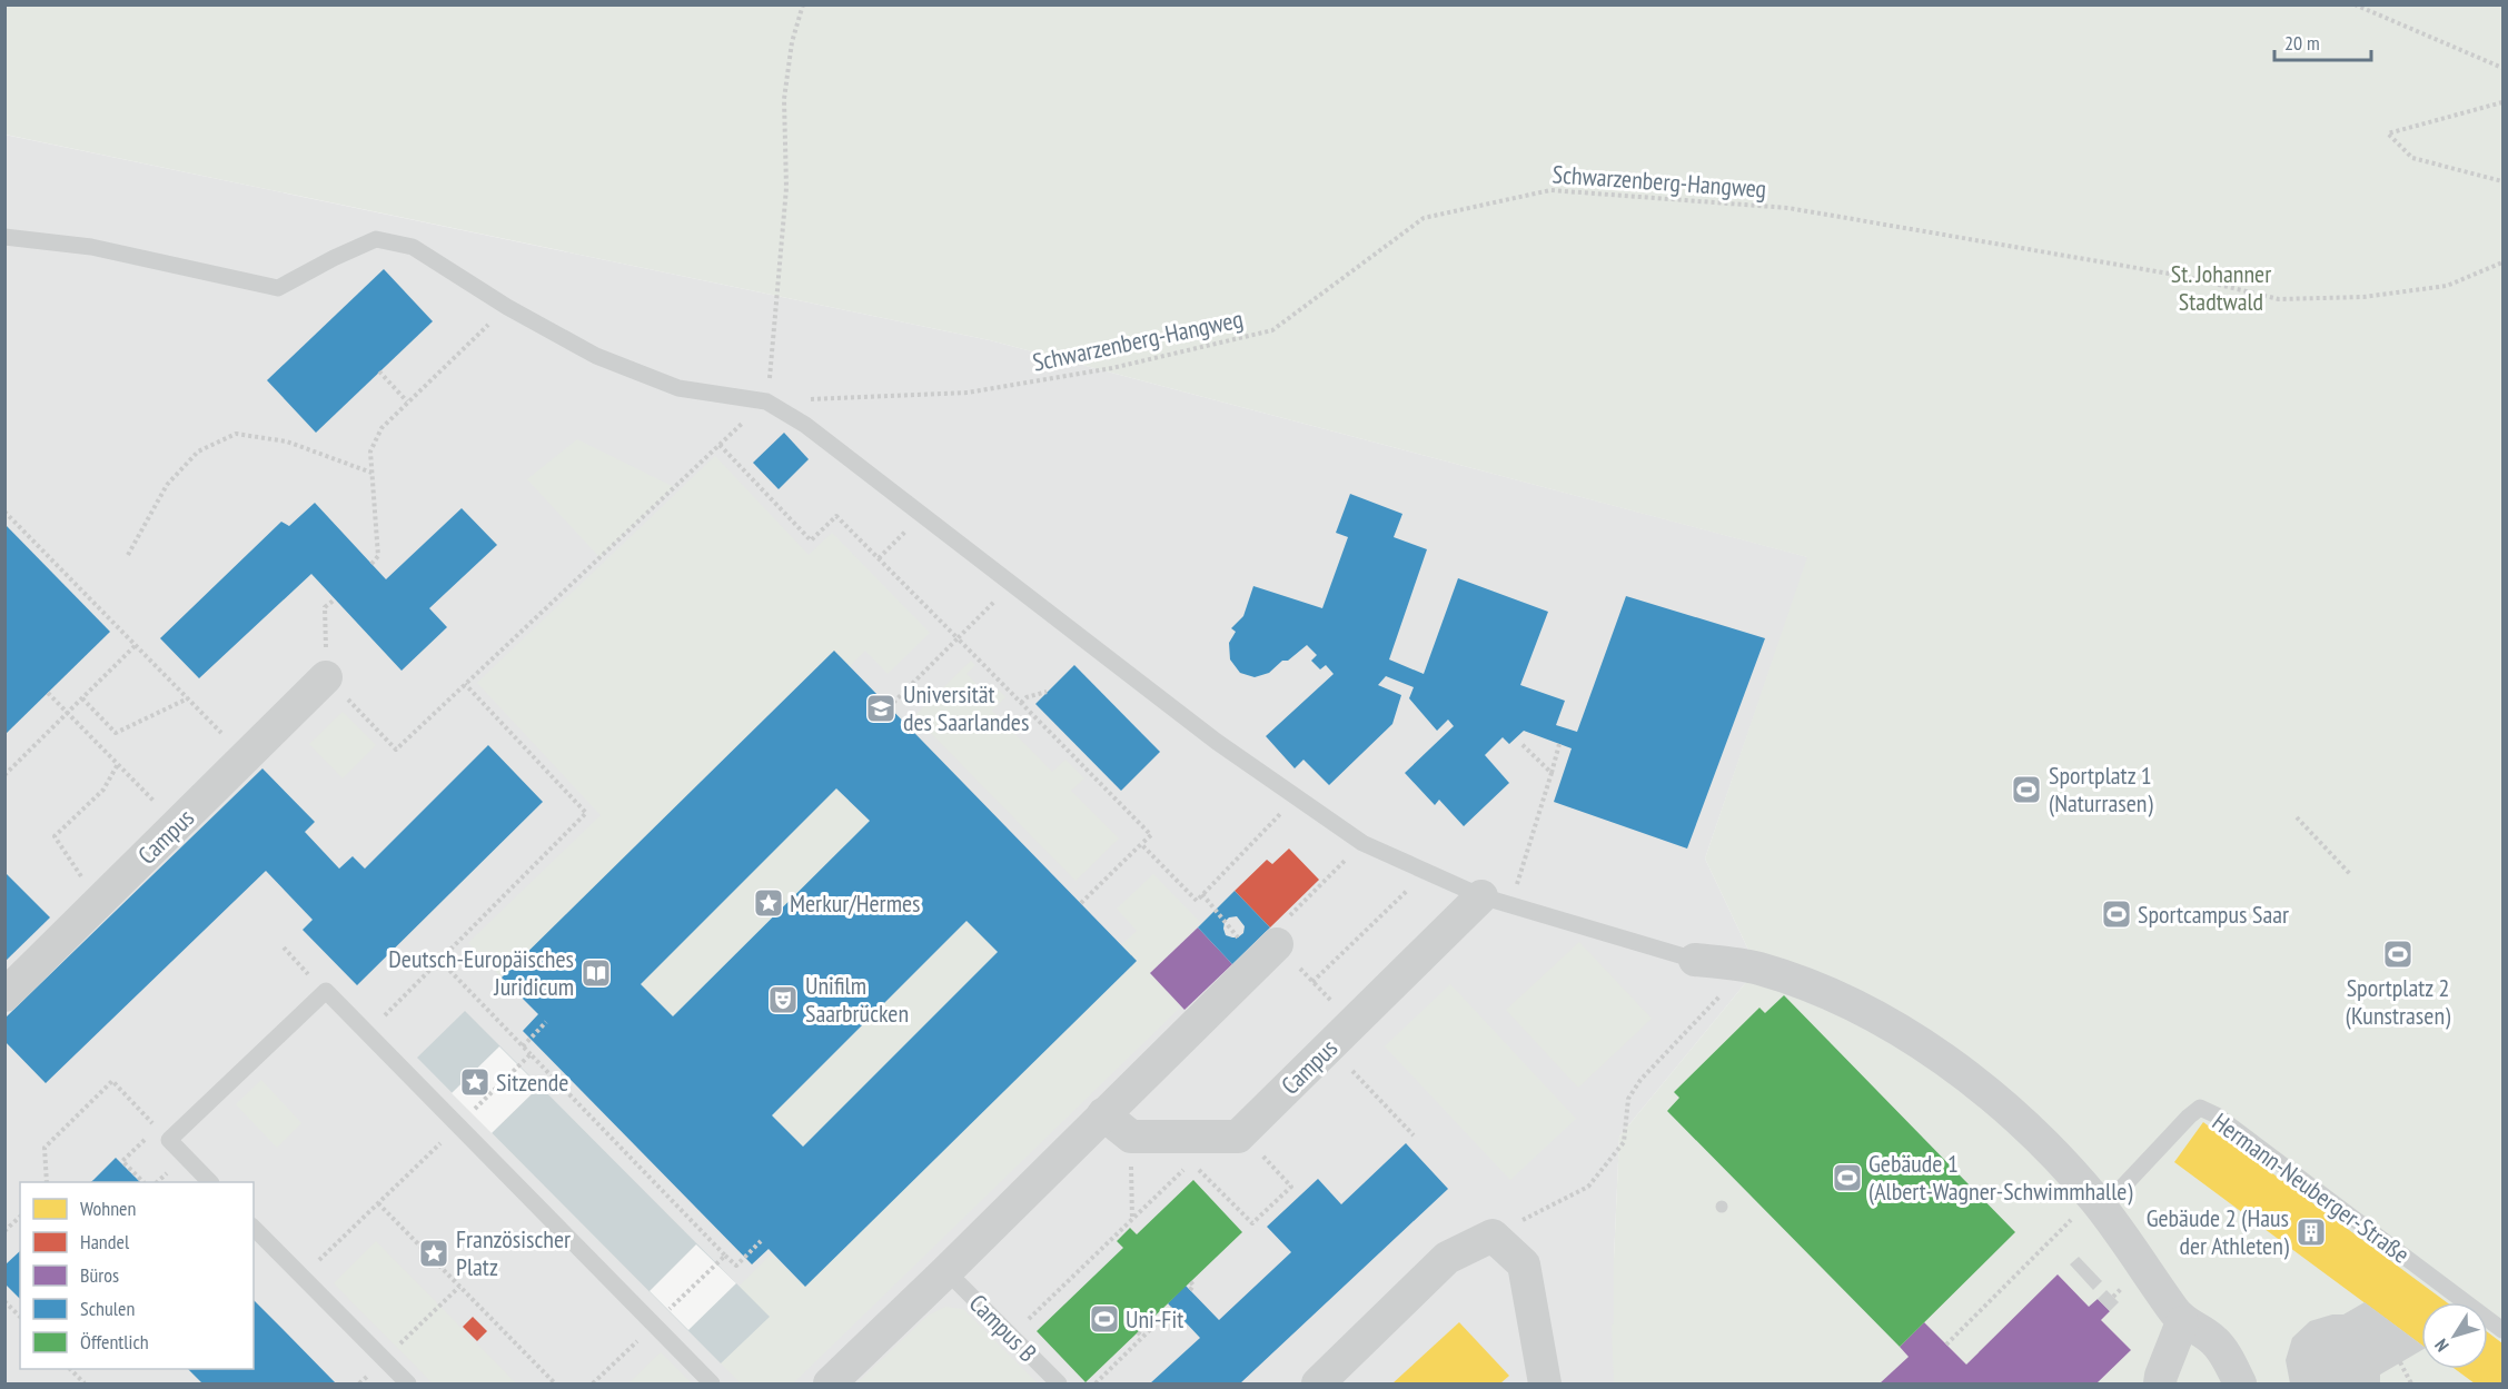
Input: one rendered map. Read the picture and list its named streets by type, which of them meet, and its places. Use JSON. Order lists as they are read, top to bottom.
{
  "streets": {
    "street": ["Campus"],
    "lane": ["Hermann-Neuberger-Straße", "Campus B"],
    "path": ["Schwarzenberg-Hangweg"]
  },
  "parks": ["St. Johanner Stadtwald"],
  "places": {
    "school or university": ["Universität des Saarlandes"],
    "sports": [
      "Sportplatz 1 (Naturrasen)",
      "Sportcampus Saar",
      "Sportplatz 2 (Kunstrasen)",
      "Gebäude 1 (Albert-Wagner-Schwimmhalle)",
      "Uni-Fit"
    ],
    "place": ["Merkur/Hermes", "Sitzende", "Französischer Platz"],
    "library": ["Deutsch-Europäisches Juridicum"],
    "theatre": ["Unifilm Saarbrücken"],
    "building": ["Gebäude 2 (Haus der Athleten)"]
  },
  "legend": [
    "Wohnen",
    "Handel",
    "Büros",
    "Schulen",
    "Öffentlich"
  ],
  "scale_bar": "20 m",
  "north": "bottom left"
}
